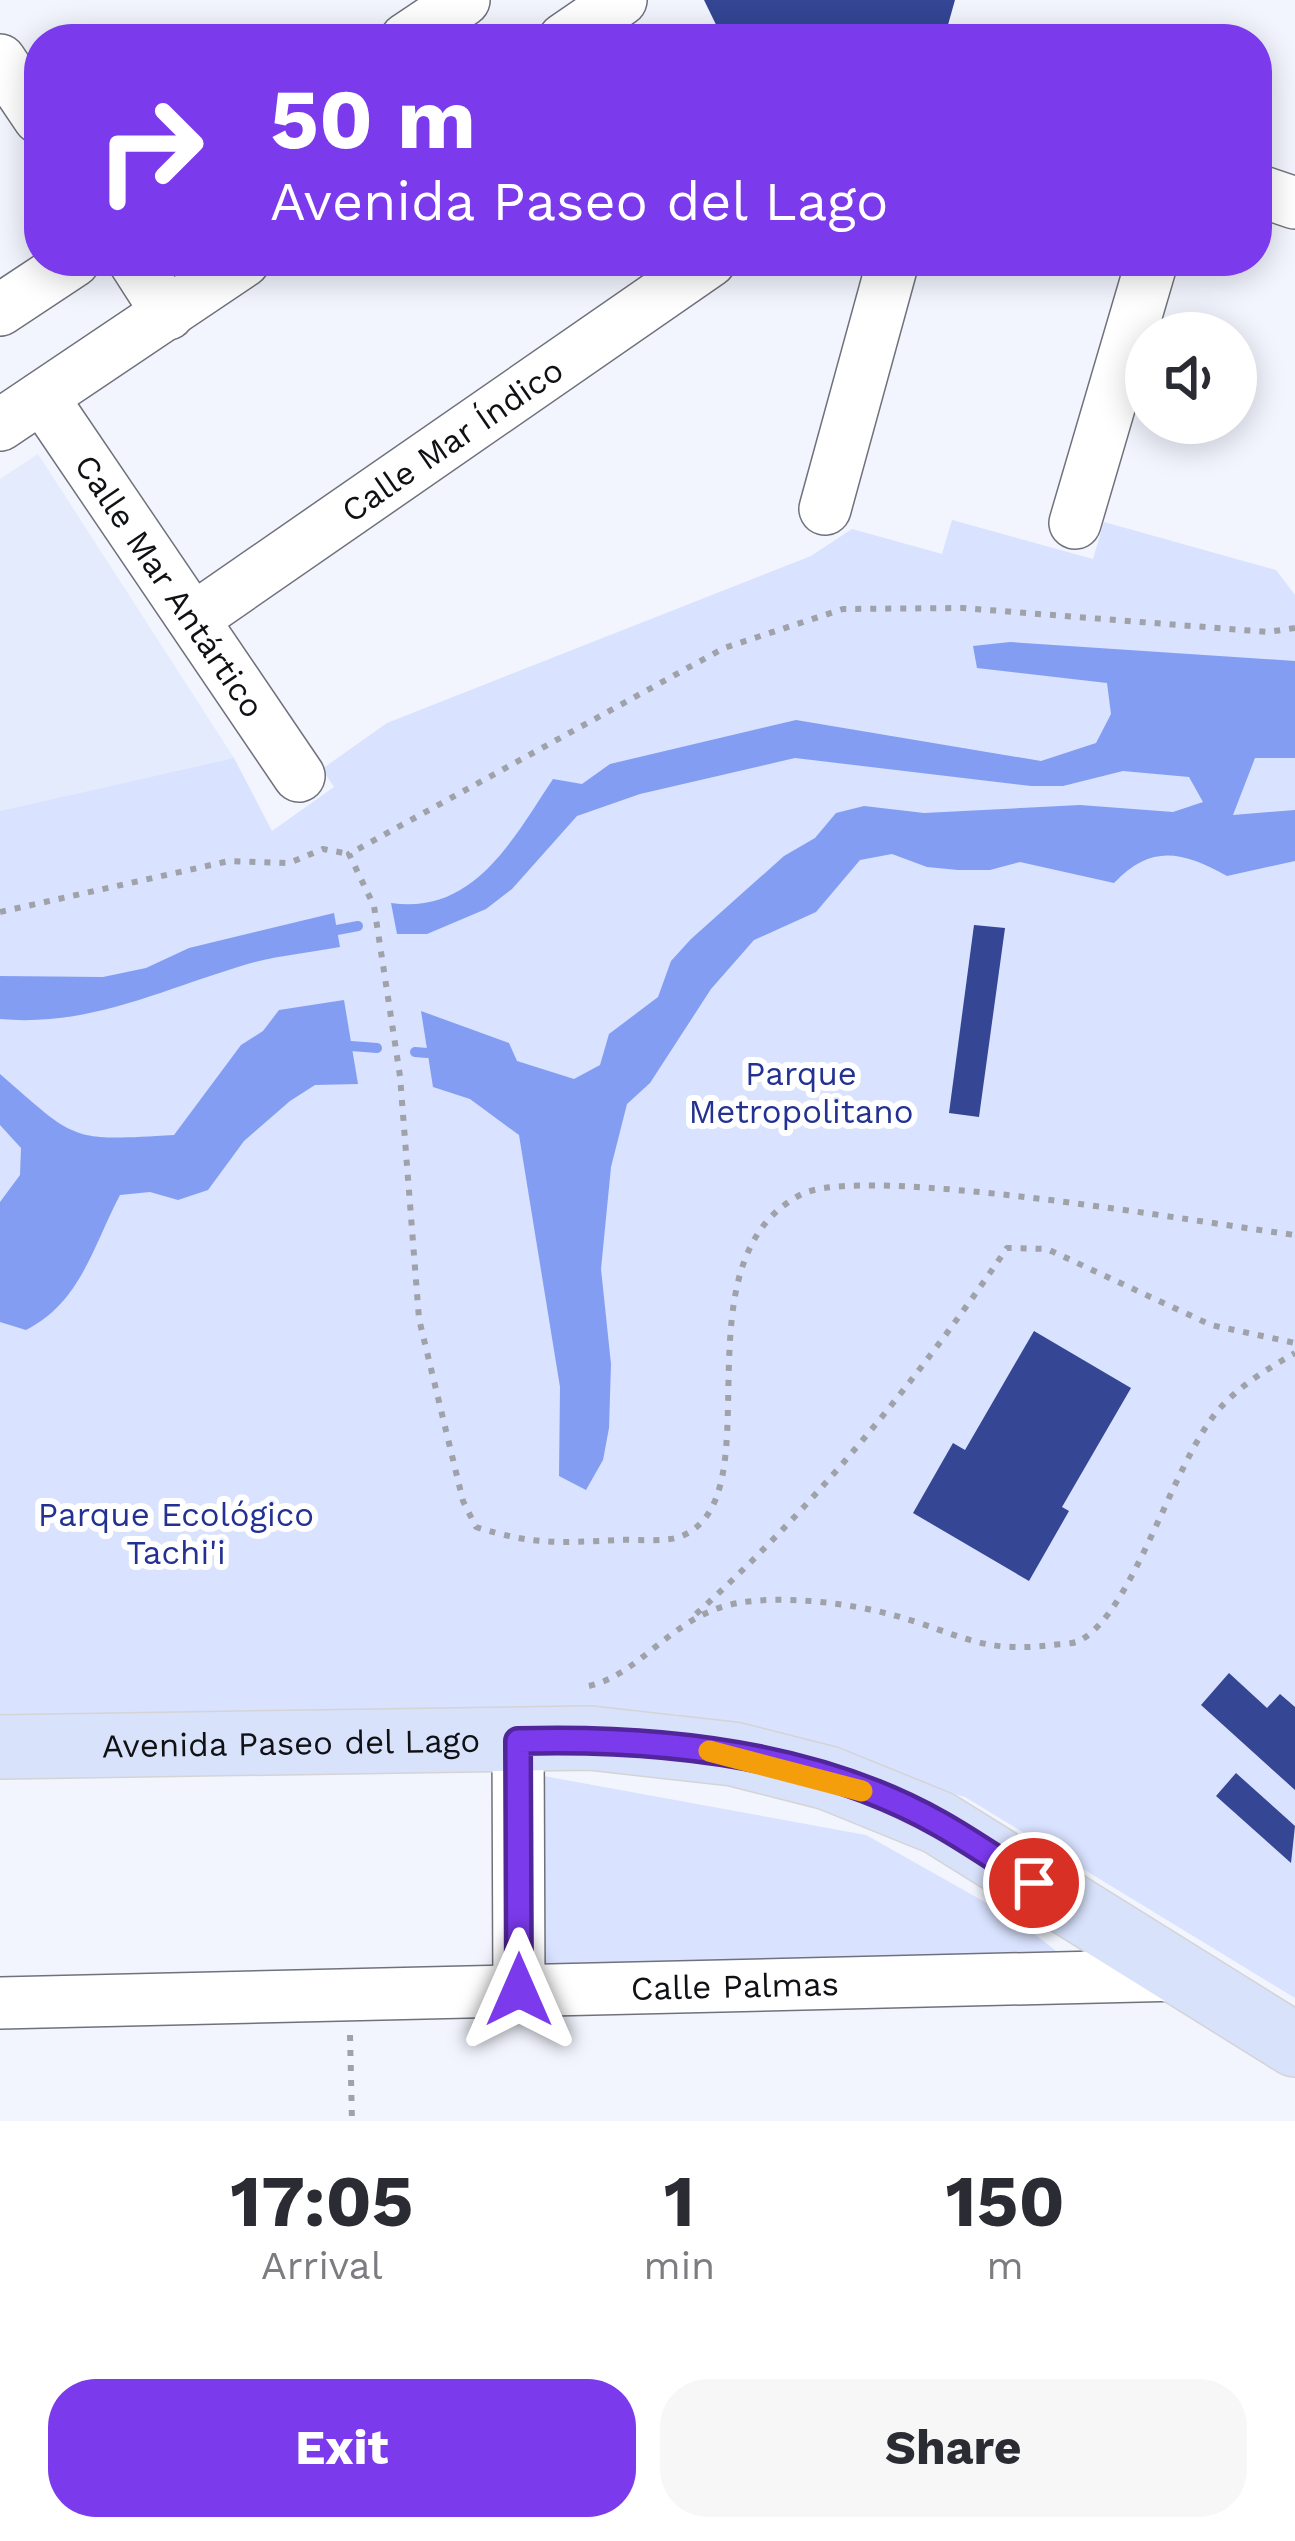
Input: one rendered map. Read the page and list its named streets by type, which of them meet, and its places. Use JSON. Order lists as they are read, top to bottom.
{
  "streets": {
    "main road": ["Avenida Paseo del Lago"],
    "street": ["Calle Mar Índico", "Calle Mar Antártico", "Calle Palmas"]
  },
  "crossings": [
    ["Calle Mar Índico", "Calle Mar Antártico"],
    ["Avenida Paseo del Lago", "Calle Palmas"]
  ],
  "parks": ["Parque Metropolitano", "Parque Ecológico Tachi'i"],
  "page": {
    "turn": ["50 m", "Avenida Paseo del Lago"],
    "eta": [
      "17:05",
      "Arrival",
      "1",
      "min",
      "150",
      "m"
    ],
    "buttons": ["Exit", "Share"]
  }
}
